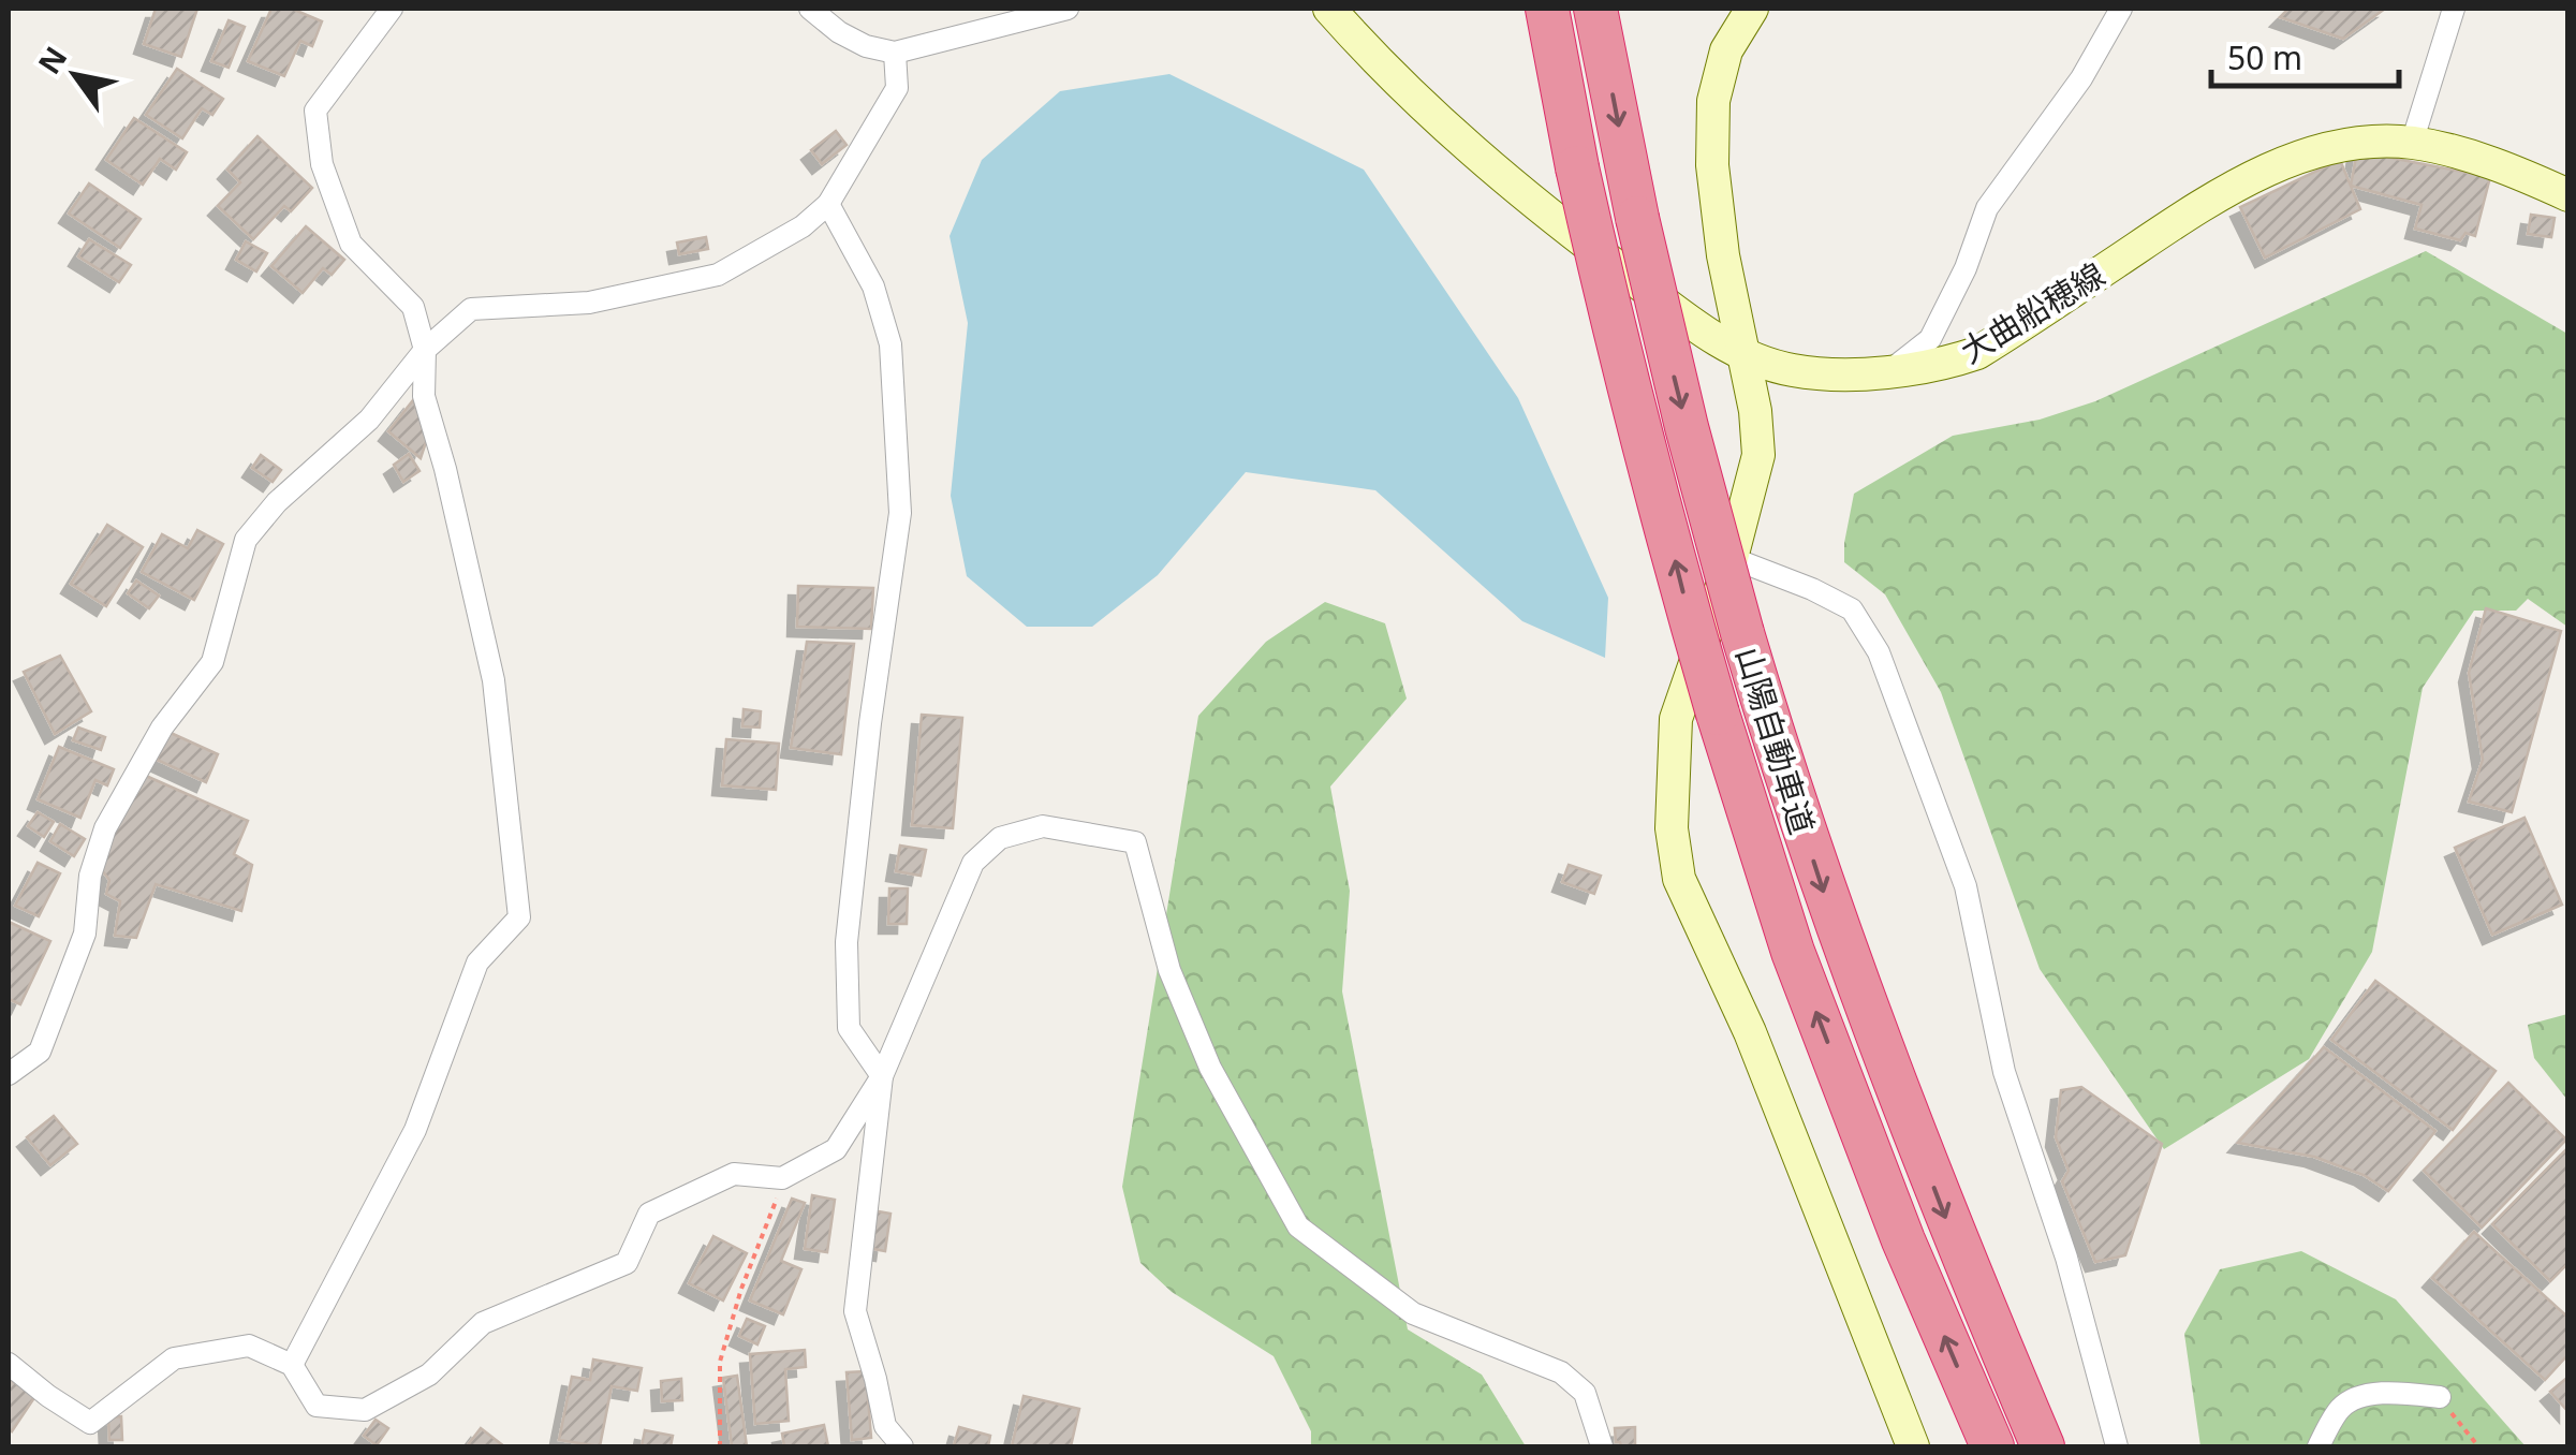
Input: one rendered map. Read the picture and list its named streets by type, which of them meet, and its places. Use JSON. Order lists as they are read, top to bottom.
{
  "streets": {
    "highway": ["山陽自動車道"],
    "street": ["大曲船穂線"]
  },
  "scale_bar": "50 m",
  "north": "top left"
}
